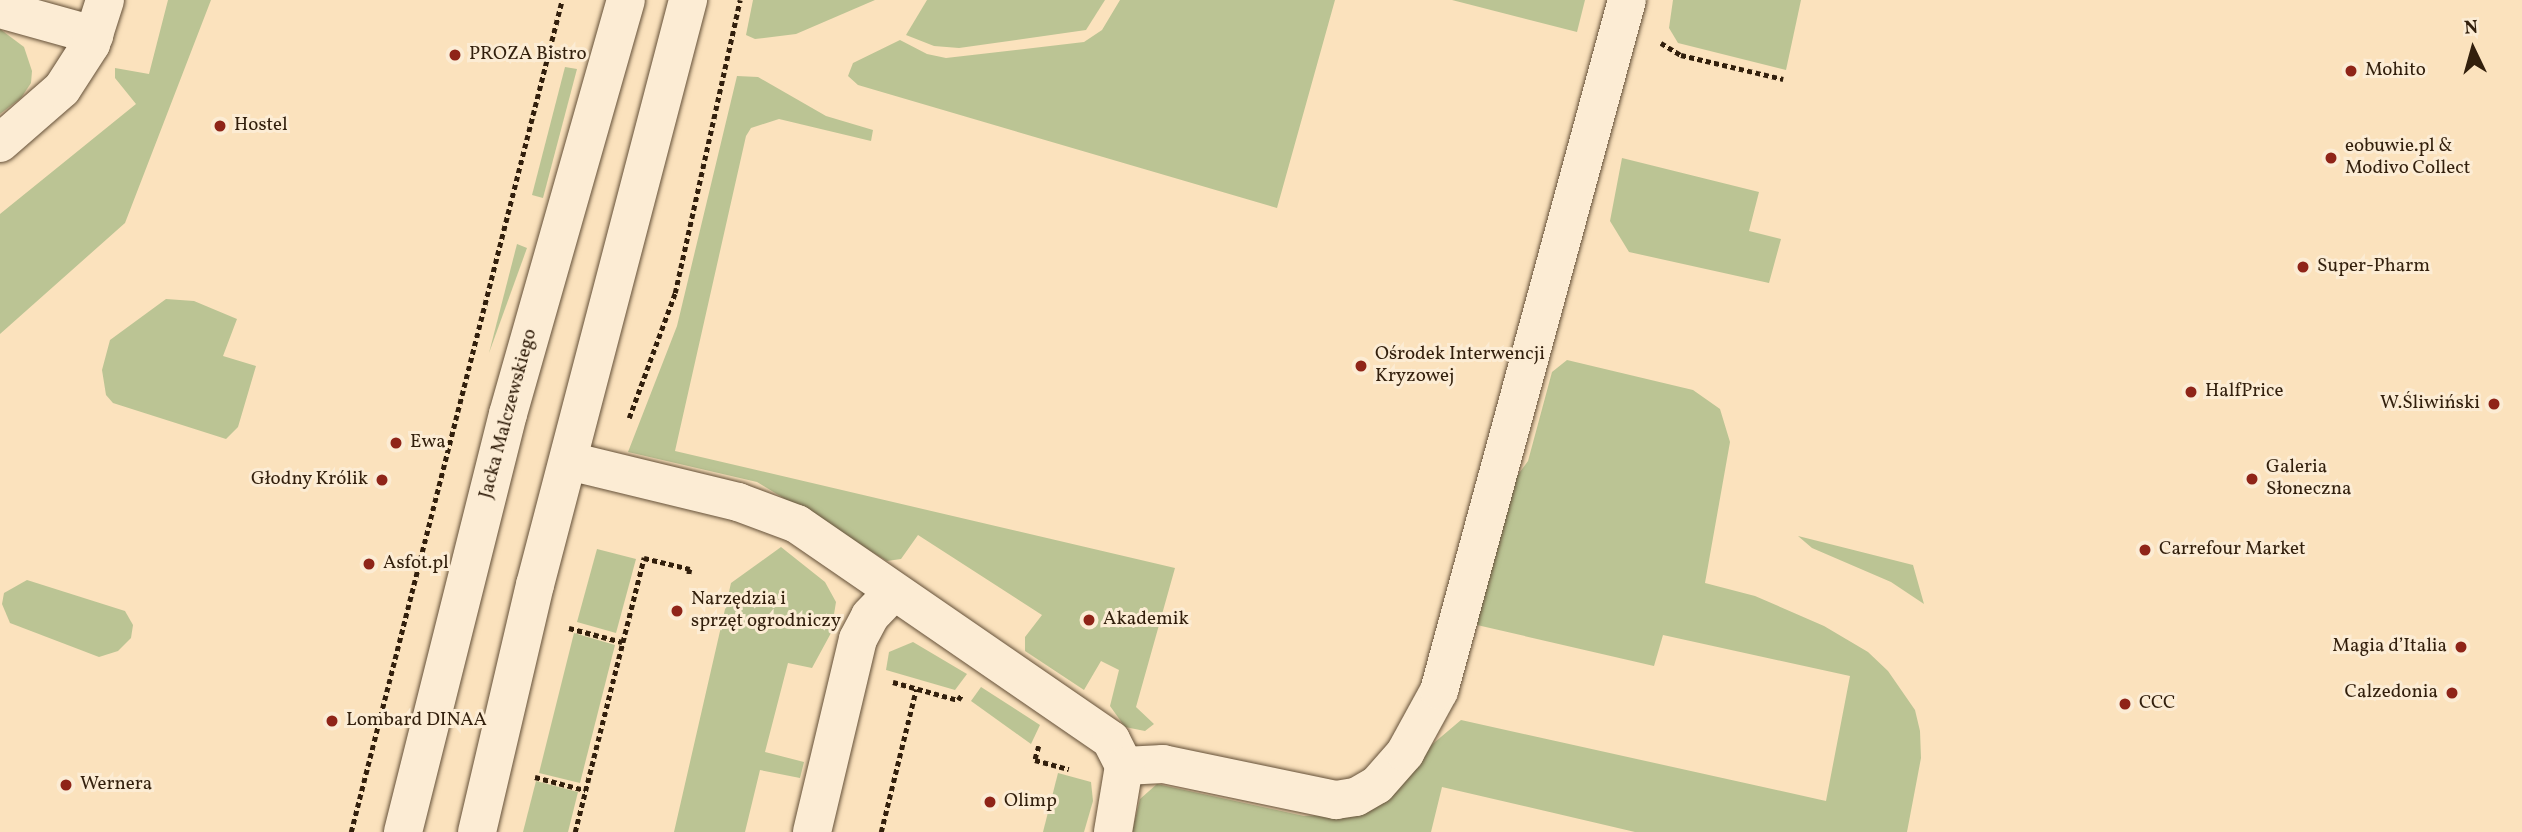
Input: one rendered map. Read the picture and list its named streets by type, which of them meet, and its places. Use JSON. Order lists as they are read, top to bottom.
{
  "streets": {
    "street": ["Jacka Malczewskiego"]
  },
  "places": [
    "PROZA Bistro",
    "Mohito",
    "Hostel",
    "eobuwie.pl & Modivo Collect",
    "Super-Pharm",
    "Ośrodek Interwencji Kryzowej",
    "HalfPrice",
    "W.Śliwiński",
    "Ewa",
    "Galeria Słoneczna",
    "Głodny Królik",
    "Carrefour Market",
    "Asfot.pl",
    "Narzędzia i sprzęt ogrodniczy",
    "Akademik",
    "Magia d’Italia",
    "Calzedonia",
    "CCC",
    "Lombard DINAA",
    "Wernera",
    "Olimp"
  ],
  "north": "top"
}
